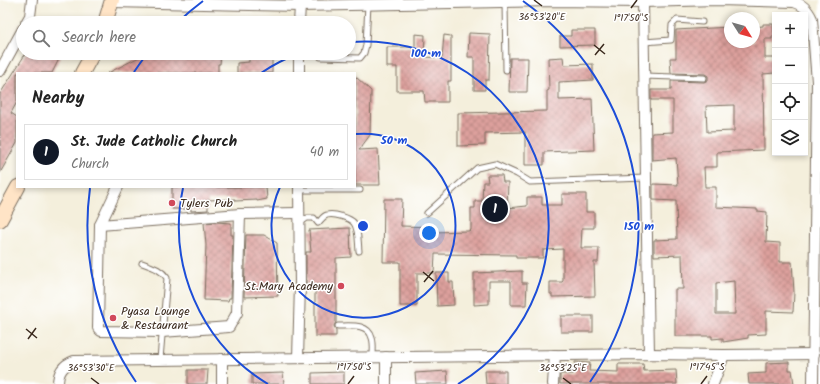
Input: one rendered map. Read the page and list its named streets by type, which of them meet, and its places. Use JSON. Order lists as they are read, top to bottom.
{
  "places": ["Tylers Pub", "St.Mary Academy", "Pyasa Lounge & Restaurant"],
  "north": "bottom right",
  "page": {
    "map_buttons": ["+", "−"],
    "search": "Search here",
    "heading": "Nearby",
    "list": [
      {
        "mark": "1",
        "name": "St. Jude Catholic Church",
        "note": "Church",
        "value": "40 m"
      }
    ],
    "pins": "1"
  },
  "coordinates": [
    "36°53'20\"E",
    "1°17'50\"S",
    "1°17'45\"S",
    "36°53'30\"E",
    "36°53'25\"E"
  ],
  "rings": ["100 m", "50 m", "150 m"]
}
